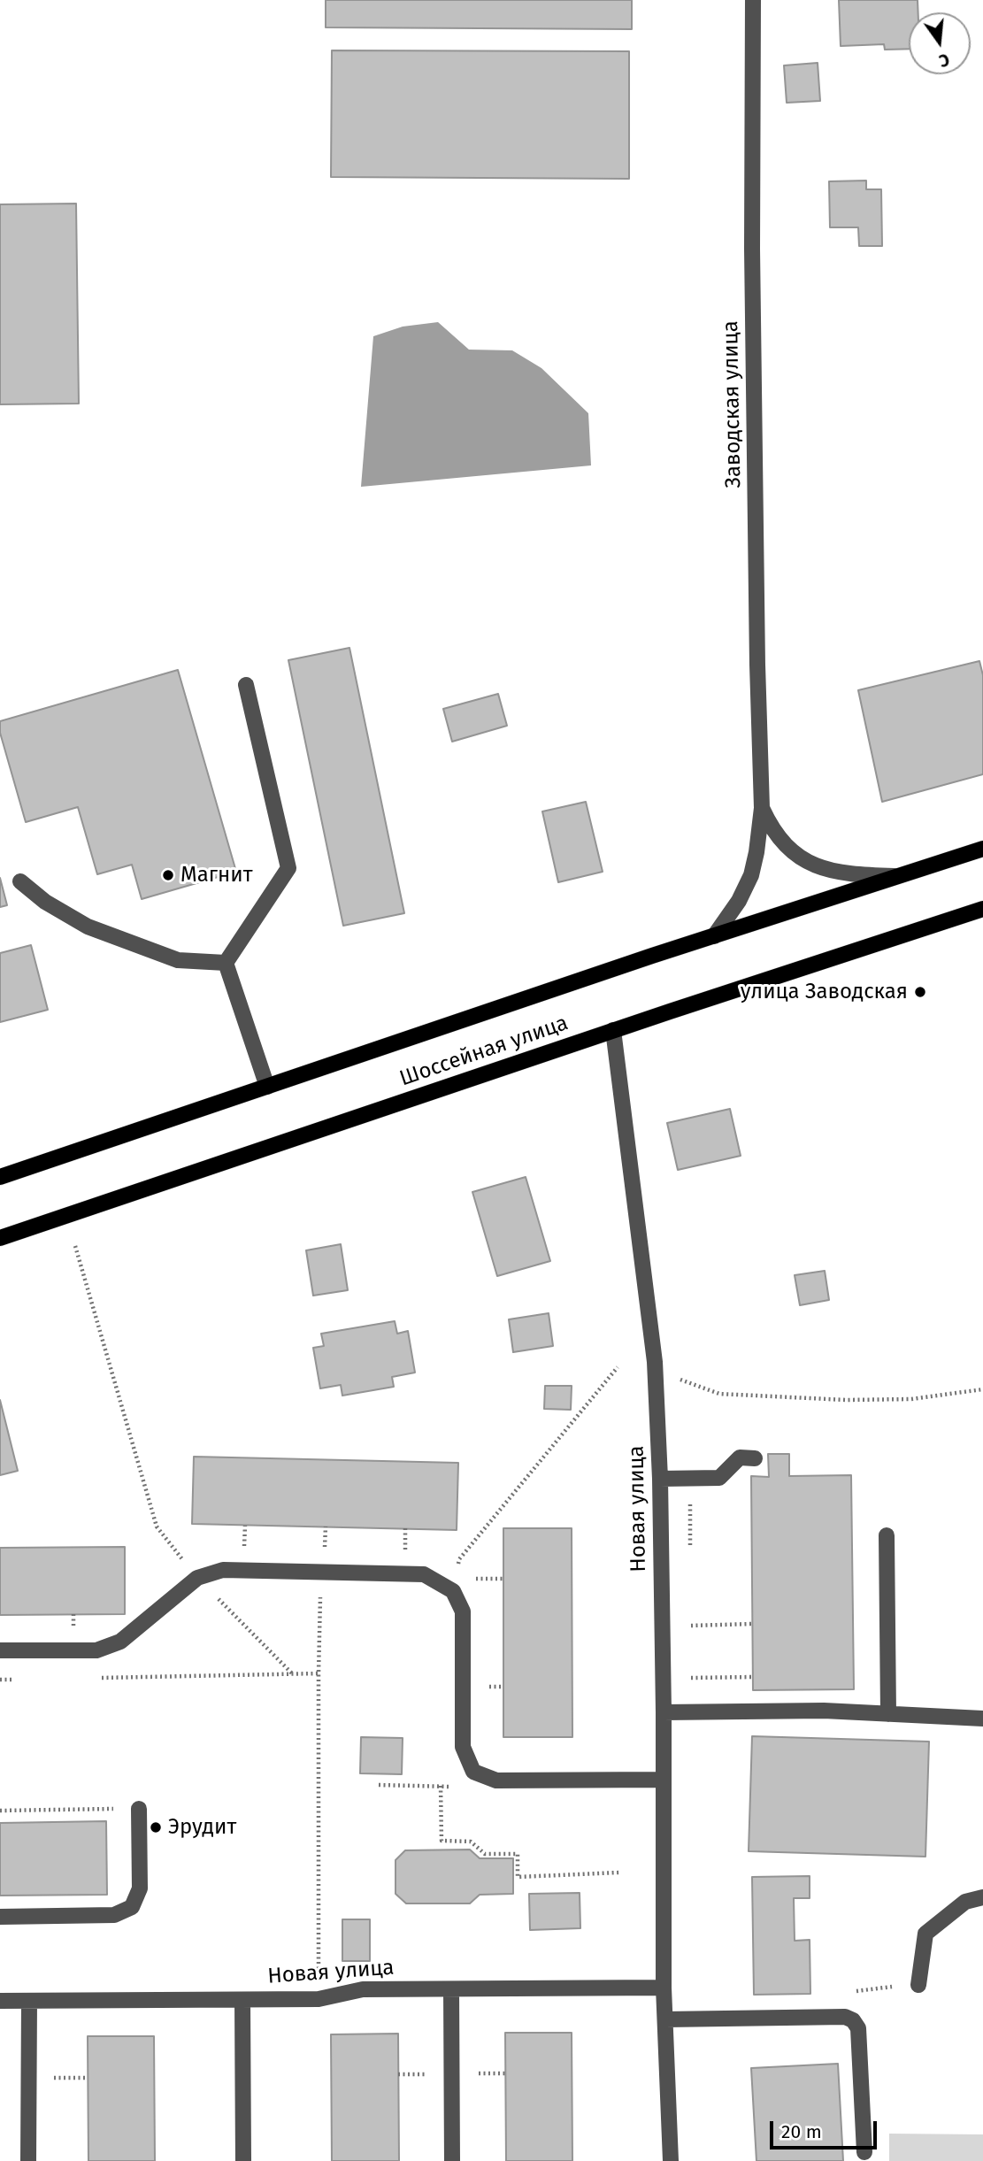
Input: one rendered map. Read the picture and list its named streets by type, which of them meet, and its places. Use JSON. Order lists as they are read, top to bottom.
{
  "streets": {
    "main road": ["Шоссейная улица"],
    "street": ["Заводская улица", "Новая улица"]
  },
  "crossings": [
    ["Заводская улица", "Шоссейная улица"],
    ["Шоссейная улица", "Новая улица"]
  ],
  "places": ["Магнит", "улица Заводская", "Эрудит"],
  "scale_bar": "20 m",
  "north": "bottom"
}
